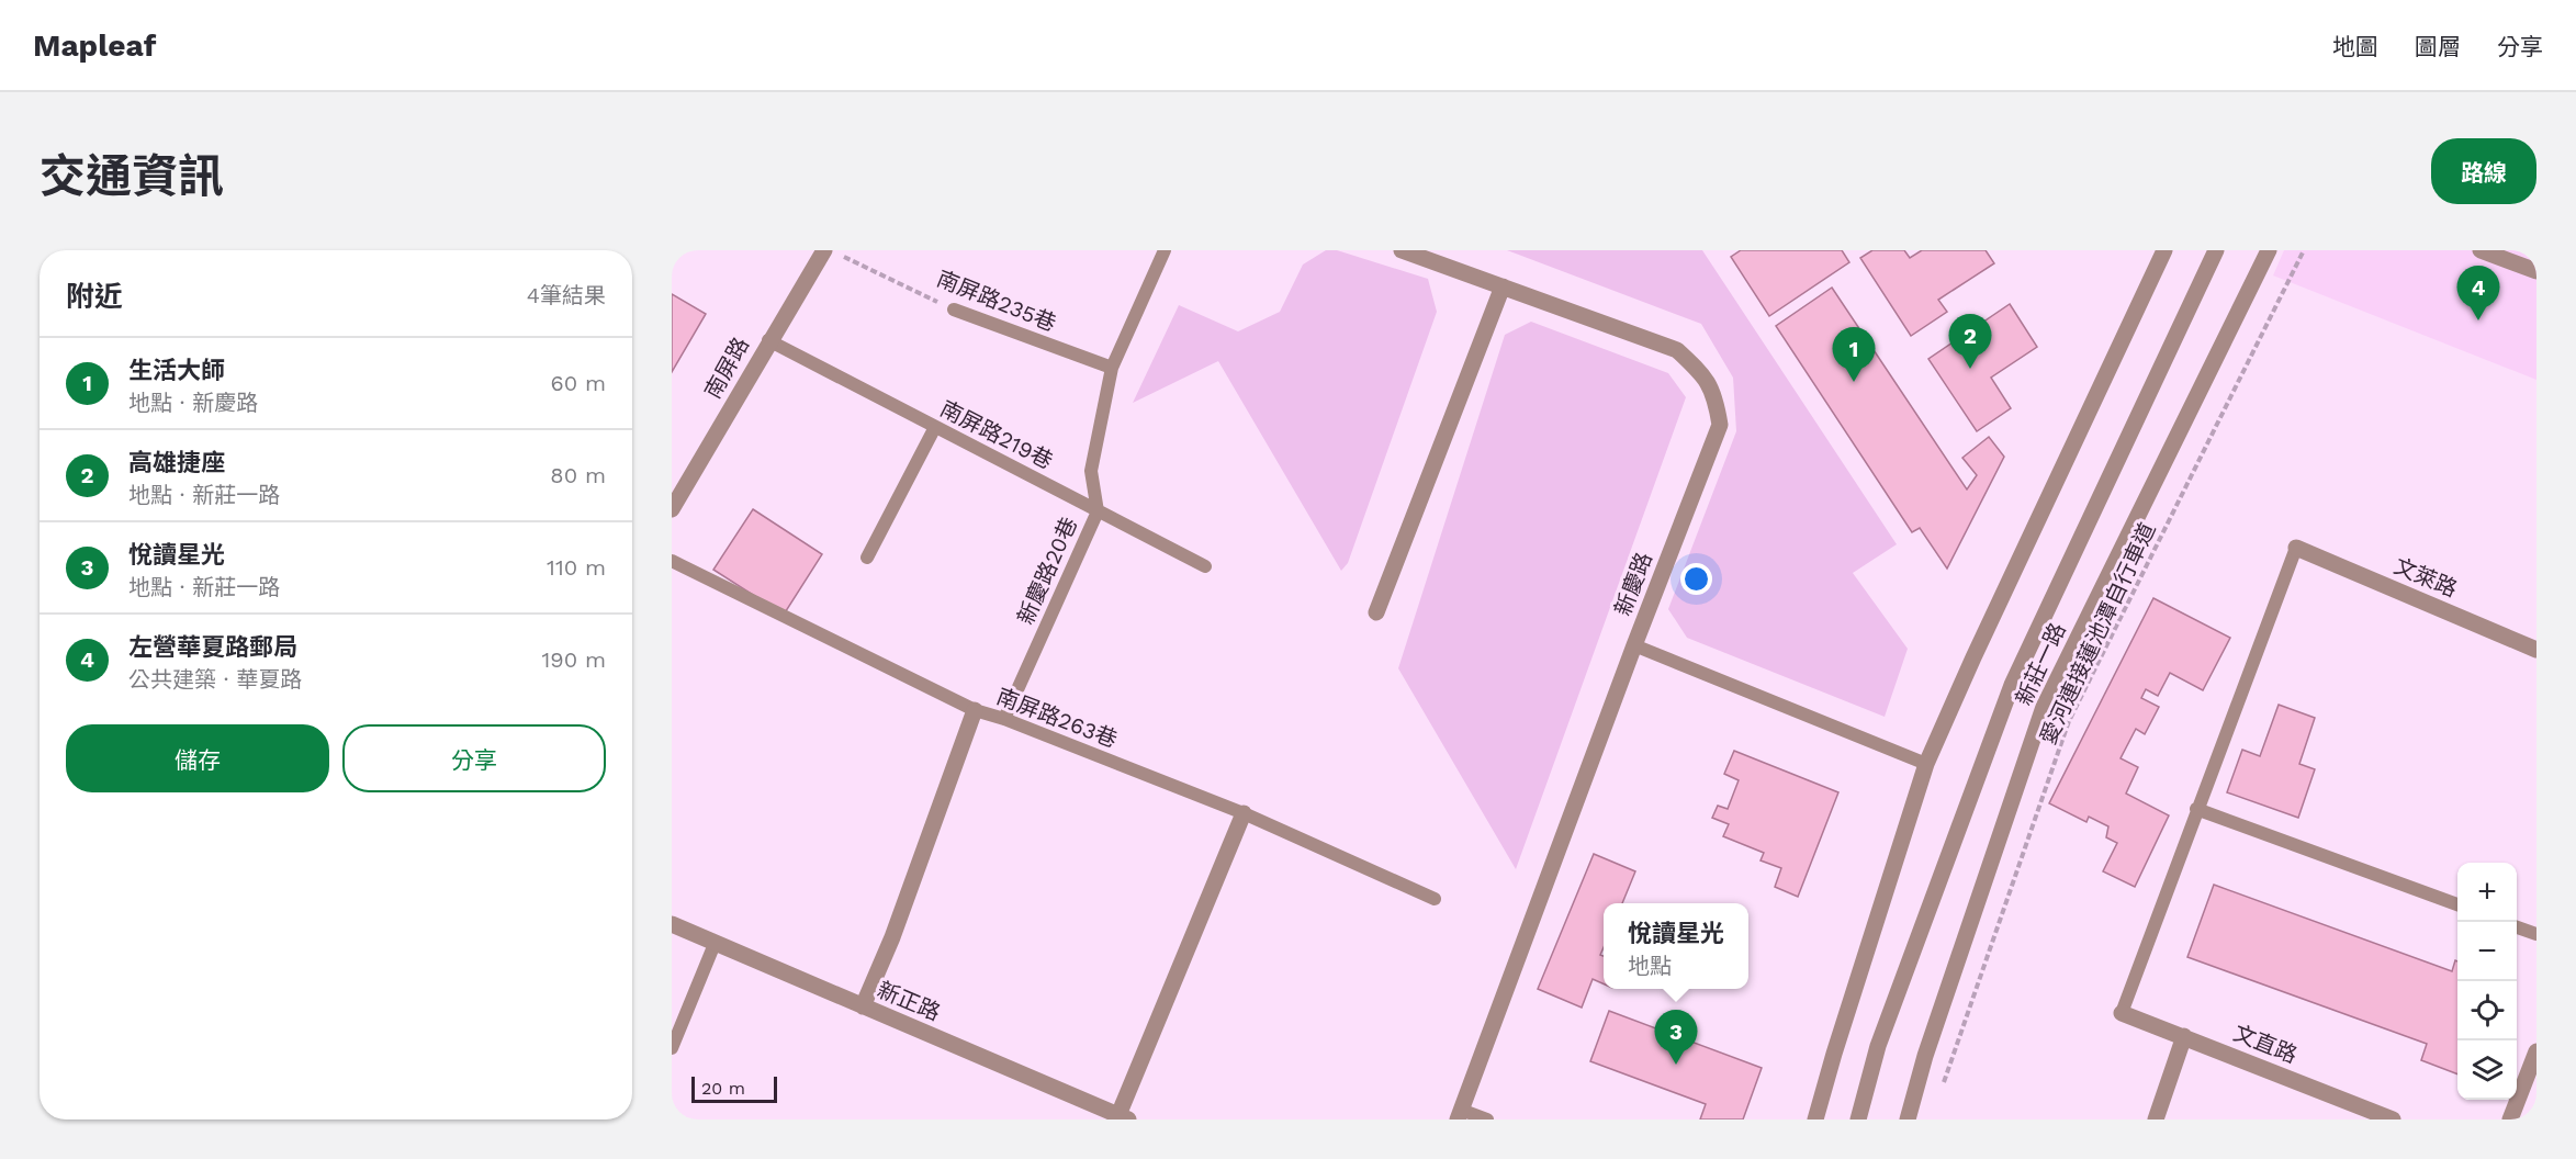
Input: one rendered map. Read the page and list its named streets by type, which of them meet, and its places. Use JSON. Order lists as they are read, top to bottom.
{
  "streets": {
    "street": [
      "南屏路",
      "文萊路",
      "新慶路",
      "新莊一路",
      "新正路",
      "文直路"
    ],
    "lane": [
      "南屏路235巷",
      "南屏路219巷",
      "新慶路20巷",
      "南屏路263巷"
    ],
    "path": ["愛河連接蓮池潭自行車道"]
  },
  "crossings": [
    ["南屏路235巷", "新慶路20巷"],
    ["南屏路", "南屏路219巷"],
    ["南屏路219巷", "新慶路20巷"],
    ["新慶路20巷", "南屏路263巷"]
  ],
  "scale_bar": "20 m",
  "page": {
    "header": "Mapleaf",
    "nav": ["地圖", "圖層", "分享"],
    "title": "交通資訊",
    "buttons": [
      "路線",
      ["儲存", "分享"]
    ],
    "heading": ["附近", "4筆結果"],
    "pins": [
      "4",
      "2",
      "1",
      "3"
    ],
    "list": [
      {
        "mark": "1",
        "name": "生活大師",
        "note": "地點 · 新慶路",
        "value": "60 m"
      },
      {
        "mark": "2",
        "name": "高雄捷座",
        "note": "地點 · 新莊一路",
        "value": "80 m"
      },
      {
        "mark": "3",
        "name": "悅讀星光",
        "note": "地點 · 新莊一路",
        "value": "110 m"
      },
      {
        "mark": "4",
        "name": "左營華夏路郵局",
        "note": "公共建築 · 華夏路",
        "value": "190 m"
      }
    ],
    "map_buttons": ["+", "−"],
    "popup": ["悅讀星光", "地點"],
    "scale": "20 m"
  }
}
